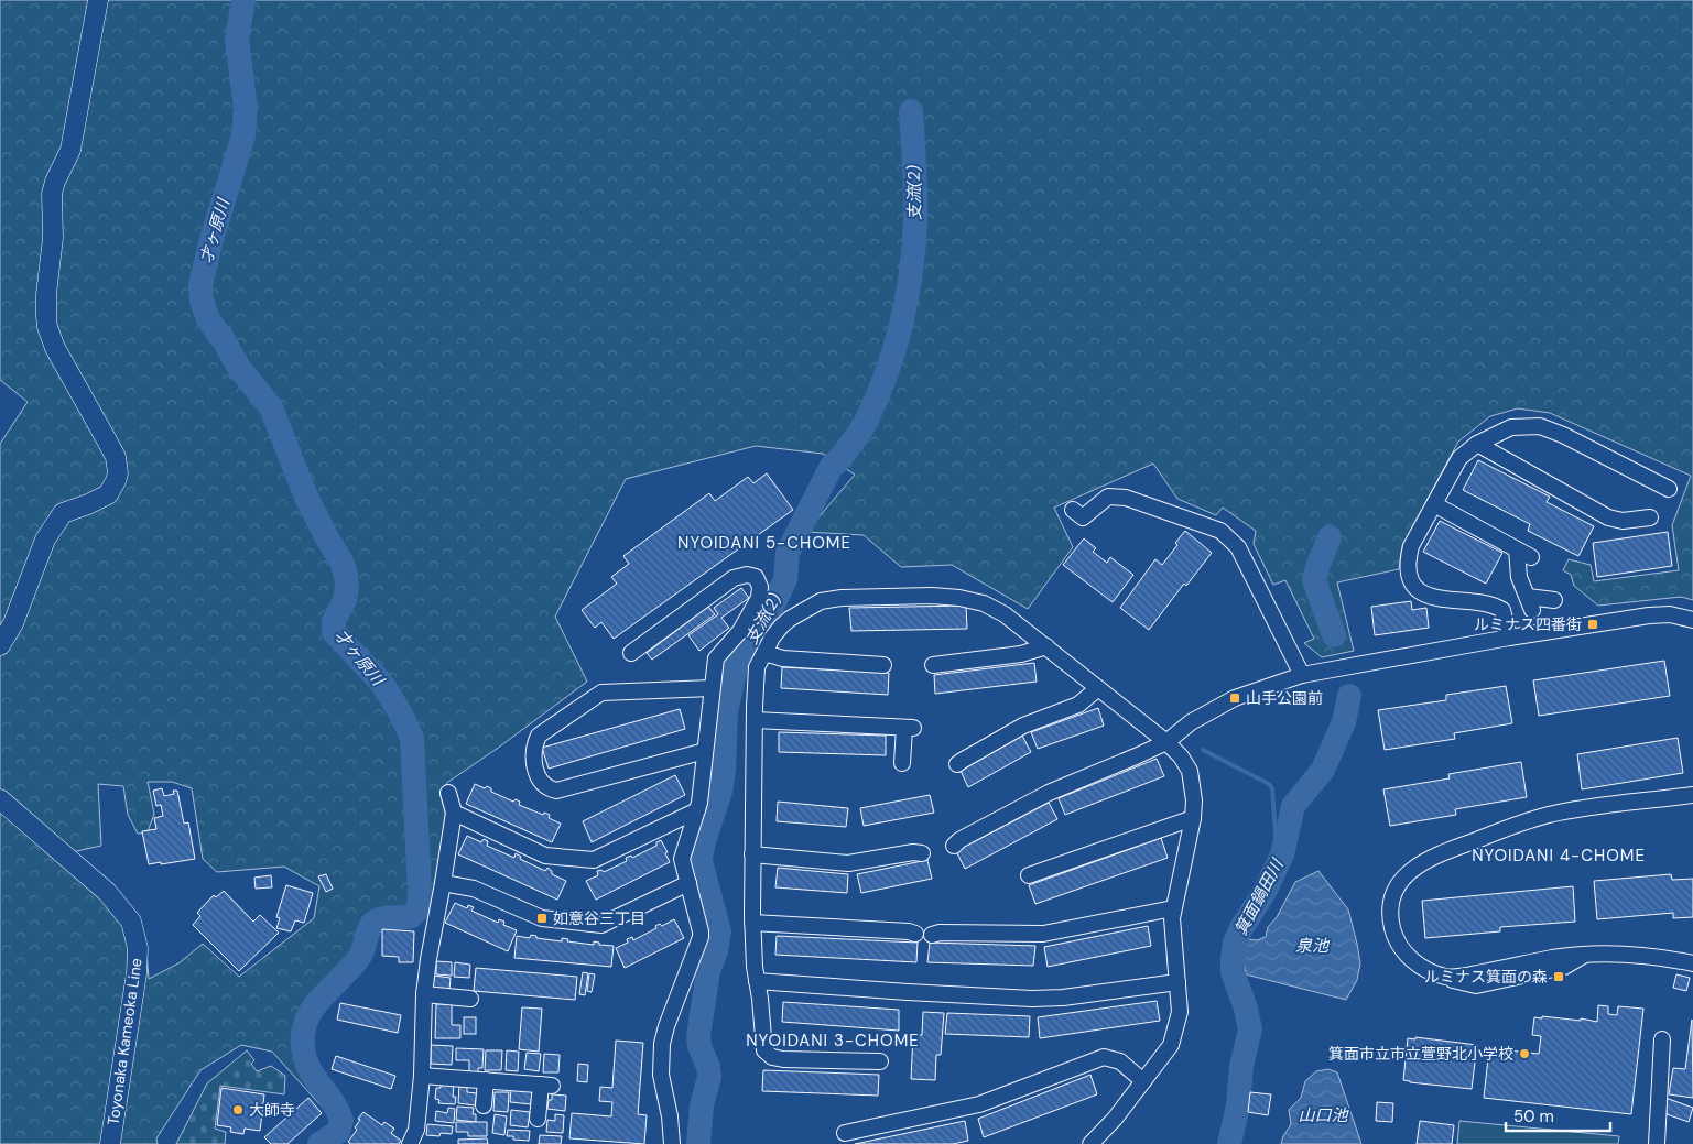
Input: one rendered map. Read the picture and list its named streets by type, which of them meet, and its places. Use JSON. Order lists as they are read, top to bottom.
{
  "streets": {
    "main road": ["Toyonaka Kameoka Line"]
  },
  "districts": ["NYOIDANI 5-CHOME", "NYOIDANI 4-CHOME", "NYOIDANI 3-CHOME"],
  "water": [
    "支流(2)",
    "才ヶ原川",
    "箕面鍋田川",
    "泉池",
    "山口池"
  ],
  "places": {
    "transit": [
      "ルミナス四番街",
      "山手公園前",
      "如意谷三丁目",
      "ルミナス箕面の森"
    ],
    "other": ["箕面市立市立萱野北小学校", "大師寺"]
  },
  "scale_bar": "50 m"
}
